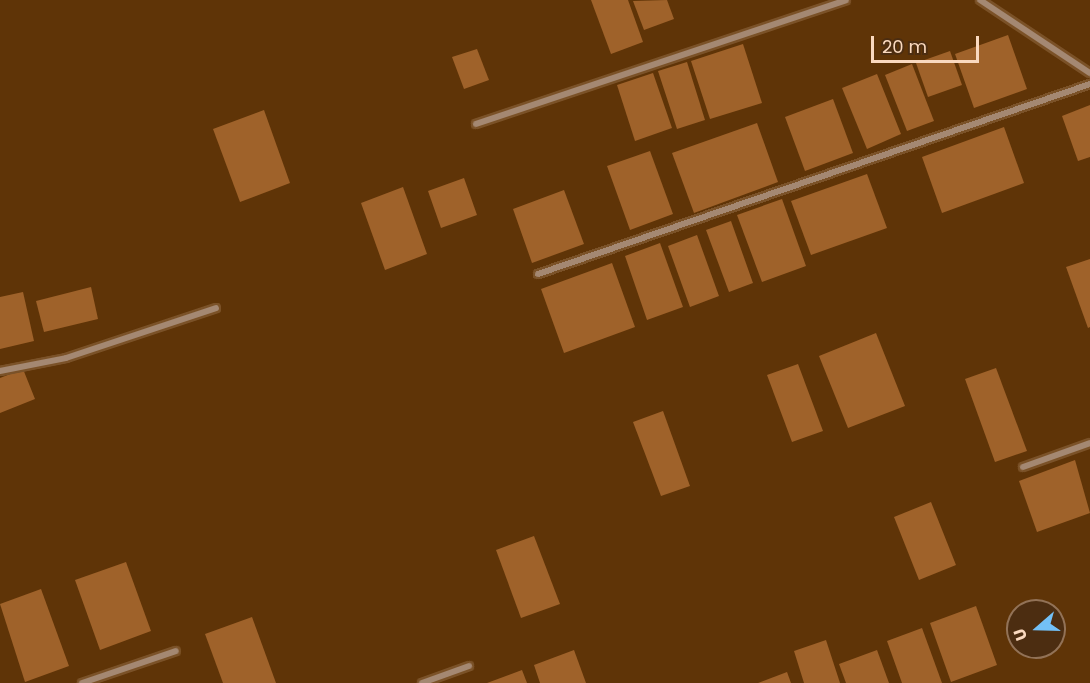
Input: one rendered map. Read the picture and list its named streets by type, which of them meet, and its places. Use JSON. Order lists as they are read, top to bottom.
{
  "scale_bar": "20 m",
  "north": "left"
}
